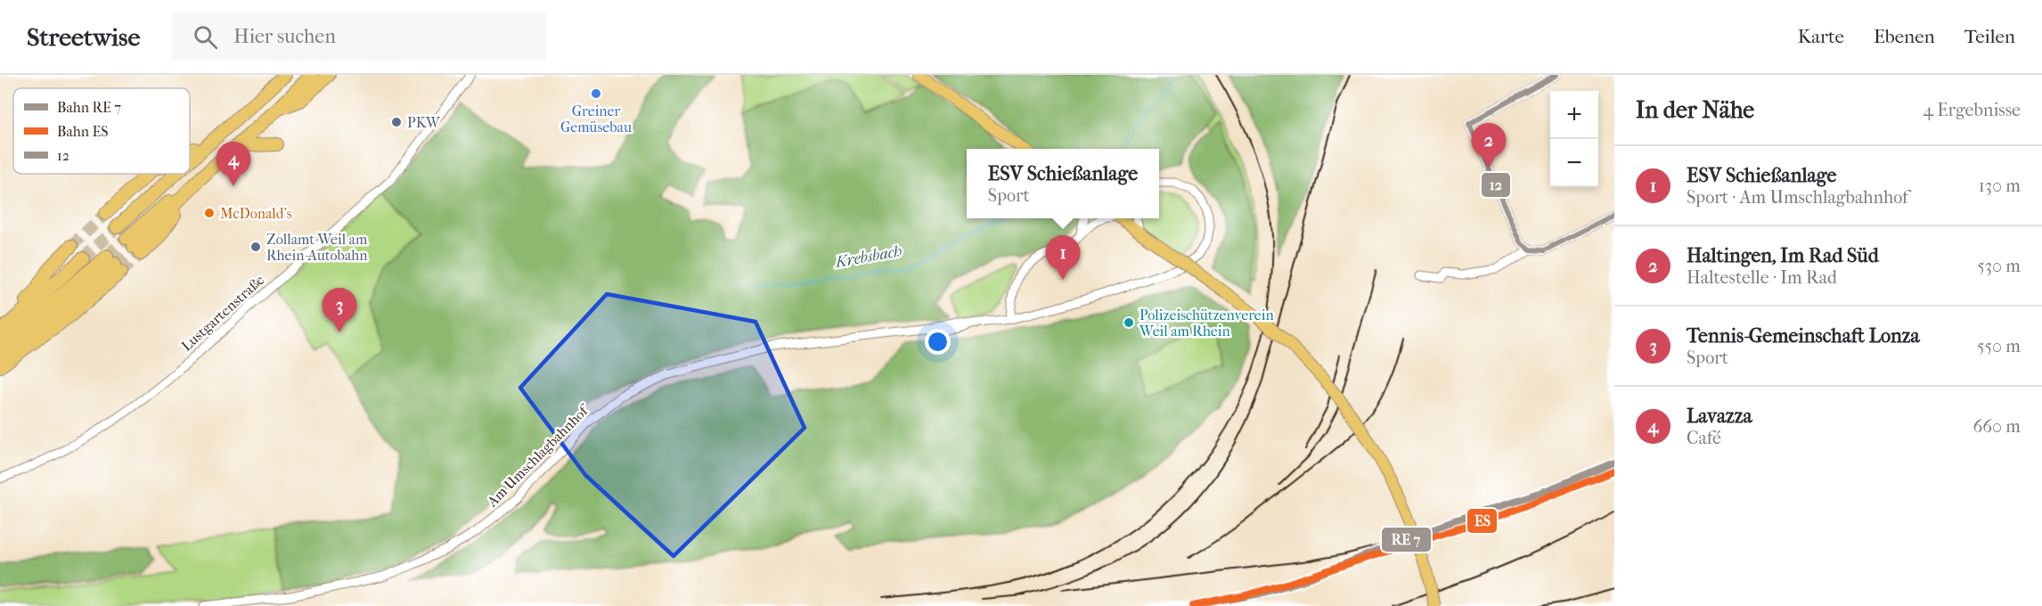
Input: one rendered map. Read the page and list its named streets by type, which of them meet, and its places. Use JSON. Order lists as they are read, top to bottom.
{
  "streets": {
    "street": ["Lustgartenstraße", "Am Umschlagbahnhof"]
  },
  "water": ["Krebsbach"],
  "places": [
    "Greiner Gemüsebau",
    "PKW",
    "McDonald's",
    "Zollamt Weil am Rhein-Autobahn",
    "Polizeischützenverein Weil am Rhein"
  ],
  "lines": ["transit line 12", "rail line ES"],
  "legend": ["Bahn RE 7", "Bahn ES", "12"],
  "page": {
    "header": "Streetwise",
    "search": "Hier suchen",
    "nav": ["Karte", "Ebenen", "Teilen"],
    "heading": ["In der Nähe", "4 Ergebnisse"],
    "map_buttons": ["+", "−"],
    "pins": [
      "2",
      "4",
      "1",
      "3"
    ],
    "list": [
      {
        "mark": "1",
        "name": "ESV Schießanlage",
        "note": "Sport · Am Umschlagbahnhof",
        "value": "130 m"
      },
      {
        "mark": "2",
        "name": "Haltingen, Im Rad Süd",
        "note": "Haltestelle · Im Rad",
        "value": "530 m"
      },
      {
        "mark": "3",
        "name": "Tennis-Gemeinschaft Lonza",
        "note": "Sport",
        "value": "550 m"
      },
      {
        "mark": "4",
        "name": "Lavazza",
        "note": "Café",
        "value": "660 m"
      }
    ],
    "popup": ["ESV Schießanlage", "Sport"]
  }
}
